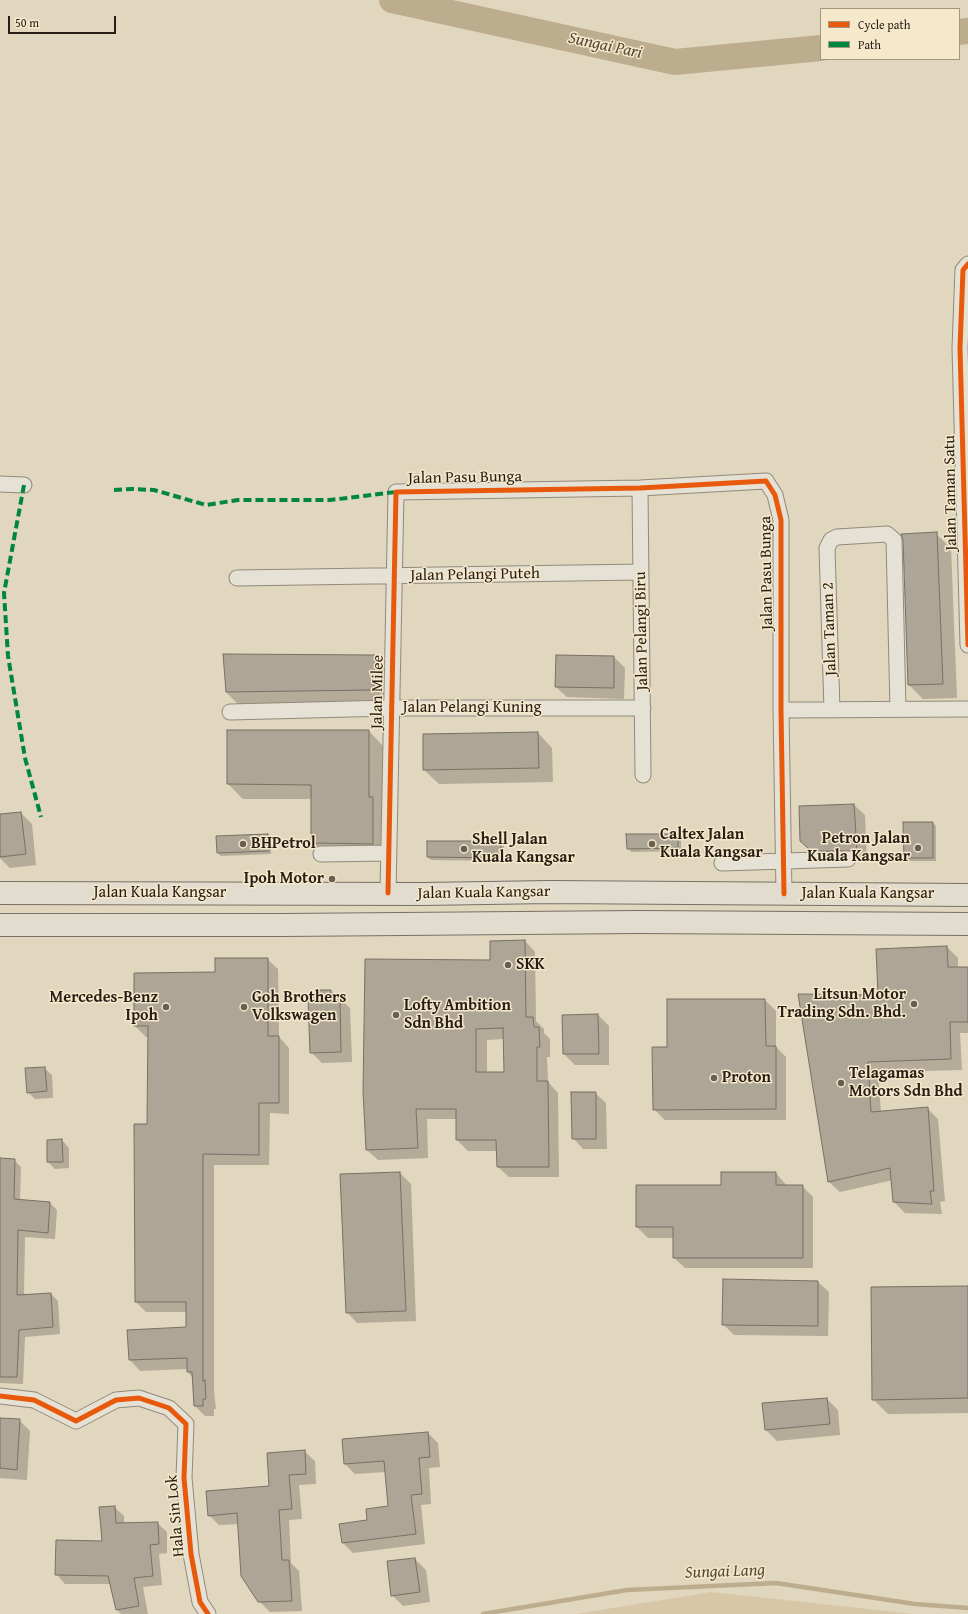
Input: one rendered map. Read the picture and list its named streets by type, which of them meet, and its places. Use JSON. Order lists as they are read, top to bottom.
{
  "streets": {
    "highway": ["Jalan Kuala Kangsar"],
    "street": [
      "Jalan Pasu Bunga",
      "Jalan Taman Satu",
      "Jalan Pelangi Puteh",
      "Jalan Taman 2",
      "Jalan Pelangi Biru",
      "Jalan Milee",
      "Jalan Pelangi Kuning",
      "Hala Sin Lok"
    ]
  },
  "crossings": [
    ["Jalan Pasu Bunga", "Jalan Pelangi Biru"],
    ["Jalan Pasu Bunga", "Jalan Milee"],
    ["Jalan Pasu Bunga", "Jalan Kuala Kangsar"],
    ["Jalan Pelangi Puteh", "Jalan Pelangi Biru"],
    ["Jalan Pelangi Puteh", "Jalan Milee"],
    ["Jalan Pelangi Biru", "Jalan Pelangi Kuning"],
    ["Jalan Milee", "Jalan Pelangi Kuning"],
    ["Jalan Milee", "Jalan Kuala Kangsar"]
  ],
  "water": ["Sungai Pari", "Sungai Lang"],
  "places": [
    "BHPetrol",
    "Caltex Jalan Kuala Kangsar",
    "Petron Jalan Kuala Kangsar",
    "Shell Jalan Kuala Kangsar",
    "Ipoh Motor",
    "SKK",
    "Litsun Motor Trading Sdn. Bhd.",
    "Mercedes-Benz Ipoh",
    "Goh Brothers Volkswagen",
    "Lofty Ambition Sdn Bhd",
    "Proton",
    "Telagamas Motors Sdn Bhd"
  ],
  "legend": ["Cycle path", "Path"],
  "scale_bar": "50 m"
}
